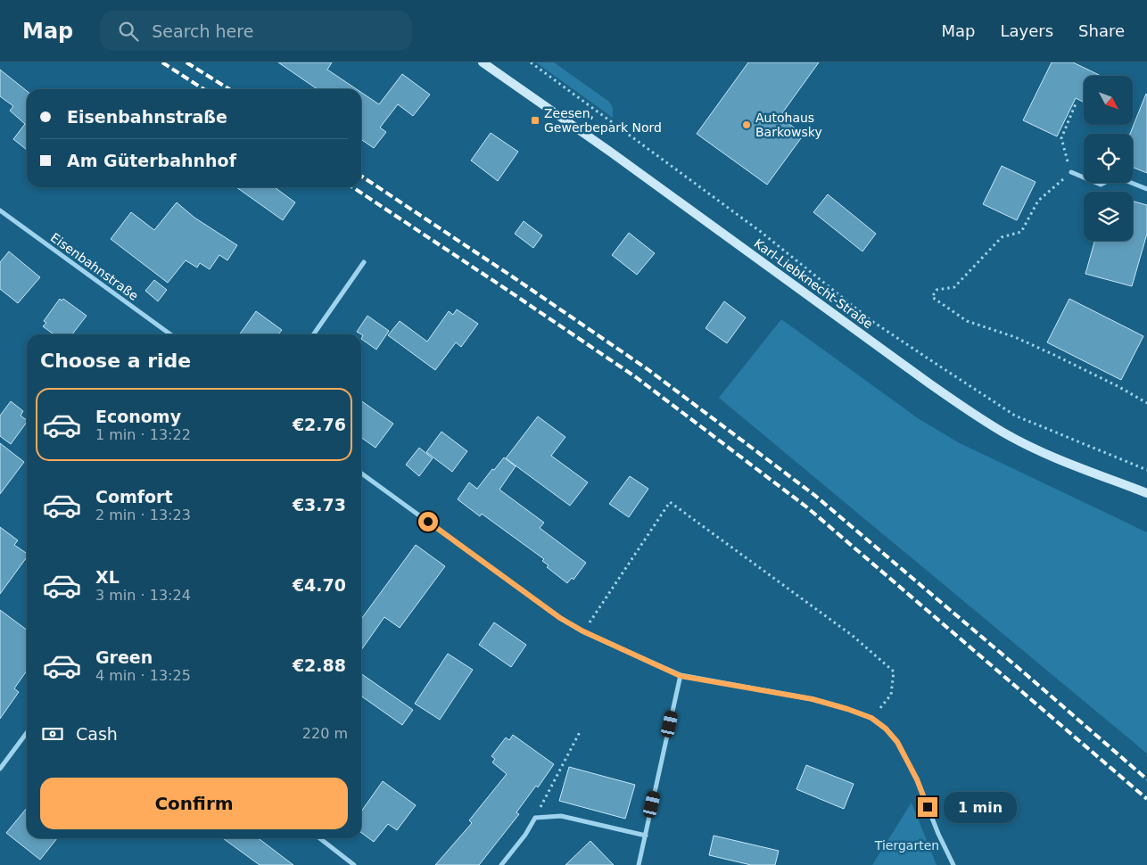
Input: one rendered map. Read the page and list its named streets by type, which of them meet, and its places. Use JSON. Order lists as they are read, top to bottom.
{
  "streets": {
    "street": ["Eisenbahnstraße", "Karl-Liebknecht-Straße"]
  },
  "parks": ["Tiergarten"],
  "places": {
    "transit": ["Zeesen, Gewerbepark Nord"],
    "other": ["Autohaus Barkowsky"]
  },
  "north": "bottom right",
  "page": {
    "header": "Map",
    "search": "Search here",
    "nav": ["Map", "Layers", "Share"],
    "banner": ["Eisenbahnstraße", "Am Güterbahnhof"],
    "heading": "Choose a ride",
    "list": [
      {
        "name": "Economy",
        "note": "1 min · 13:22",
        "value": "€2.76"
      },
      {
        "name": "Comfort",
        "note": "2 min · 13:23",
        "value": "€3.73"
      },
      {
        "name": "XL",
        "note": "3 min · 13:24",
        "value": "€4.70"
      },
      {
        "name": "Green",
        "note": "4 min · 13:25",
        "value": "€2.88"
      }
    ],
    "pay": ["Cash", "220 m"],
    "buttons": "Confirm",
    "bubble": "1 min"
  }
}
